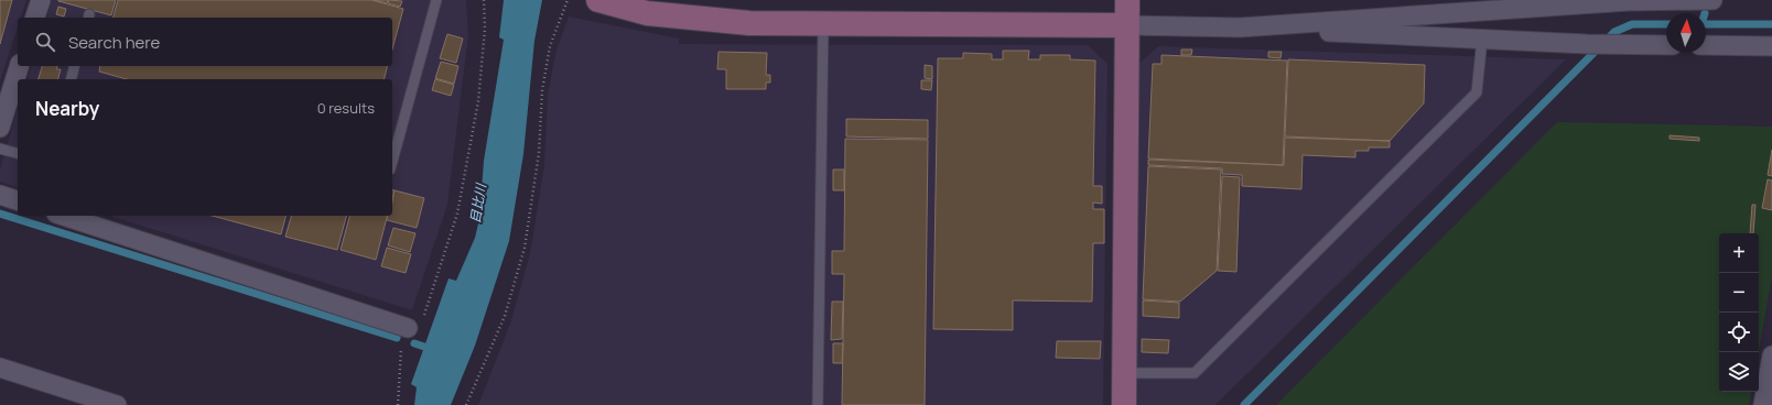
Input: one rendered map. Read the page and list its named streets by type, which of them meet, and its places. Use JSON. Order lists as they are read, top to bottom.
{
  "water": ["目比川"],
  "north": "top",
  "page": {
    "search": "Search here",
    "heading": ["Nearby", "0 results"],
    "map_buttons": ["+", "−"]
  }
}
